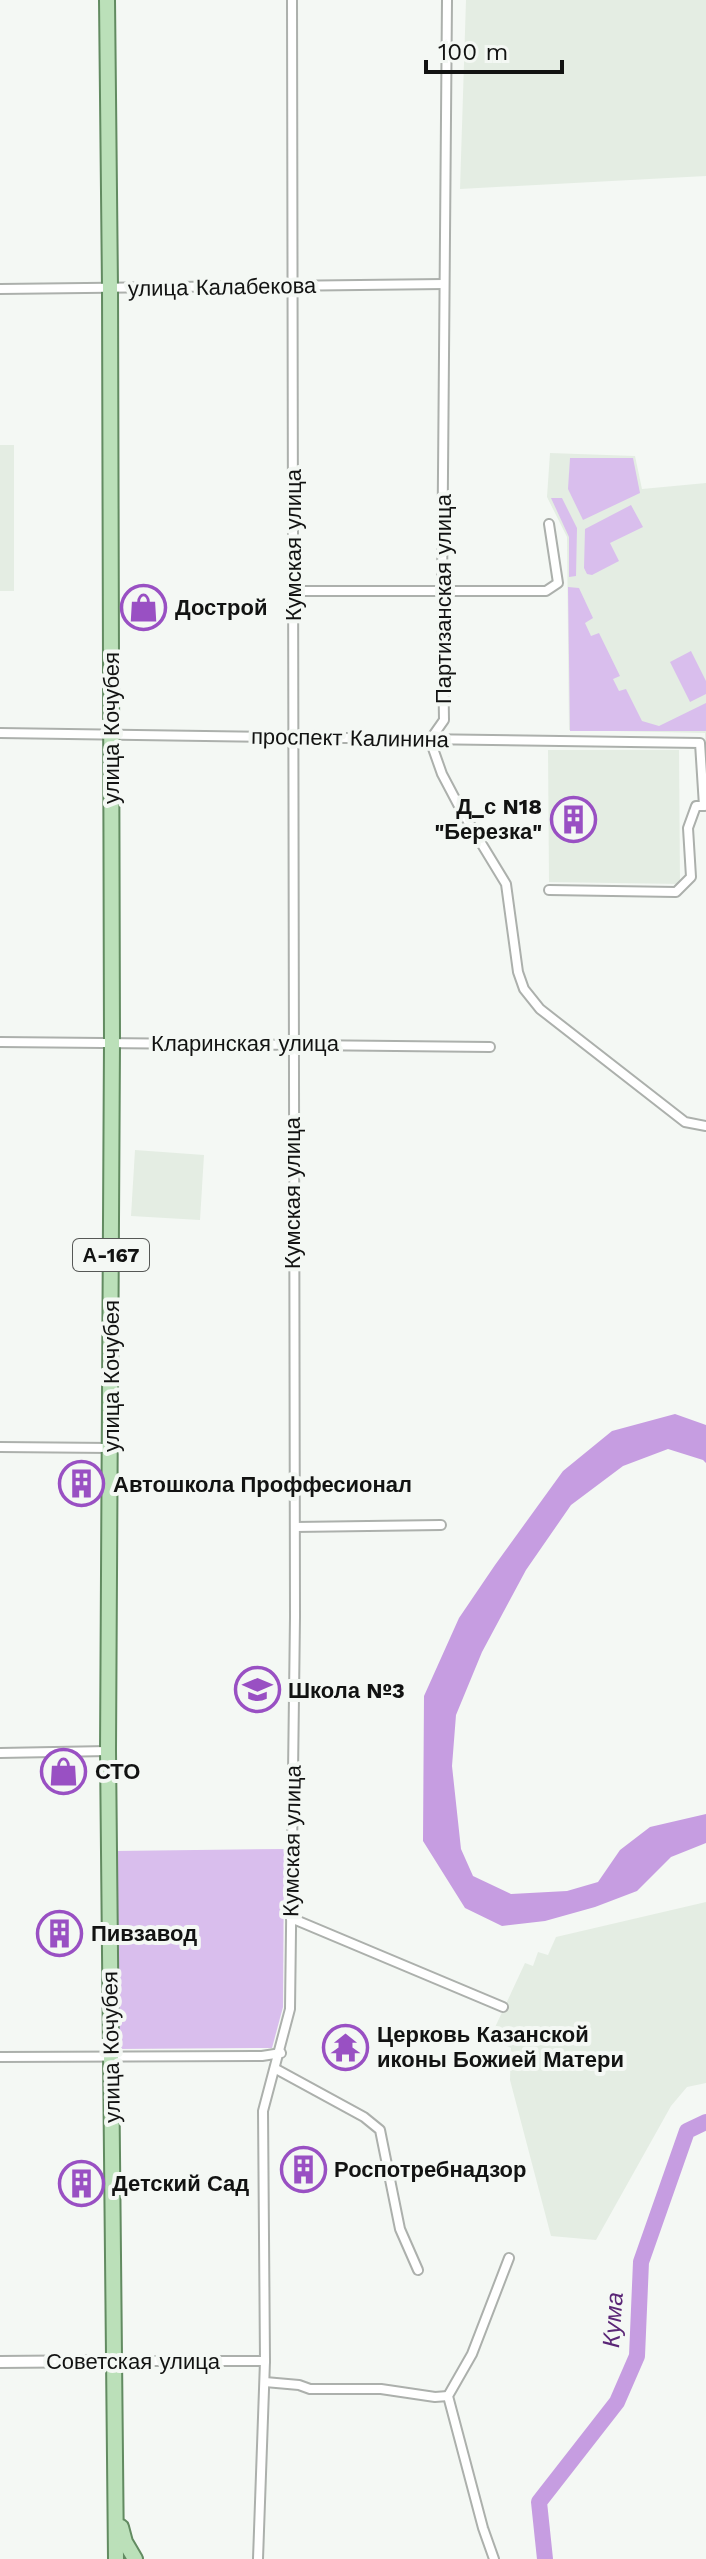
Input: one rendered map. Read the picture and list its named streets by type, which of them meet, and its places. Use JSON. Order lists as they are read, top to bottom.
{
  "streets": {
    "main road": ["улица Кочубея", "А-167"],
    "street": [
      "улица Калабекова",
      "Кумская улица",
      "Партизанская улица",
      "проспект Калинина",
      "Кларинская улица",
      "Советская улица"
    ]
  },
  "crossings": [
    ["улица Калабекова", "Кумская улица"],
    ["улица Калабекова", "Партизанская улица"],
    ["улица Калабекова", "улица Кочубея"],
    ["Кумская улица", "проспект Калинина"],
    ["Кумская улица", "Кларинская улица"],
    ["Кумская улица", "Советская улица"],
    ["Партизанская улица", "проспект Калинина"],
    ["улица Кочубея", "проспект Калинина"],
    ["улица Кочубея", "Кларинская улица"],
    ["улица Кочубея", "А-167"],
    ["улица Кочубея", "Советская улица"]
  ],
  "water": ["Кума"],
  "places": {
    "shop": ["Дострой", "СТО"],
    "building": [
      "Д_с N18 \"Березка\"",
      "Автошкола Проффесионал",
      "Пивзавод",
      "Роспотребнадзор",
      "Детский Сад"
    ],
    "school or university": ["Школа №3"],
    "temple": ["Церковь Казанской иконы Божией Матери"]
  },
  "scale_bar": "100 m"
}
